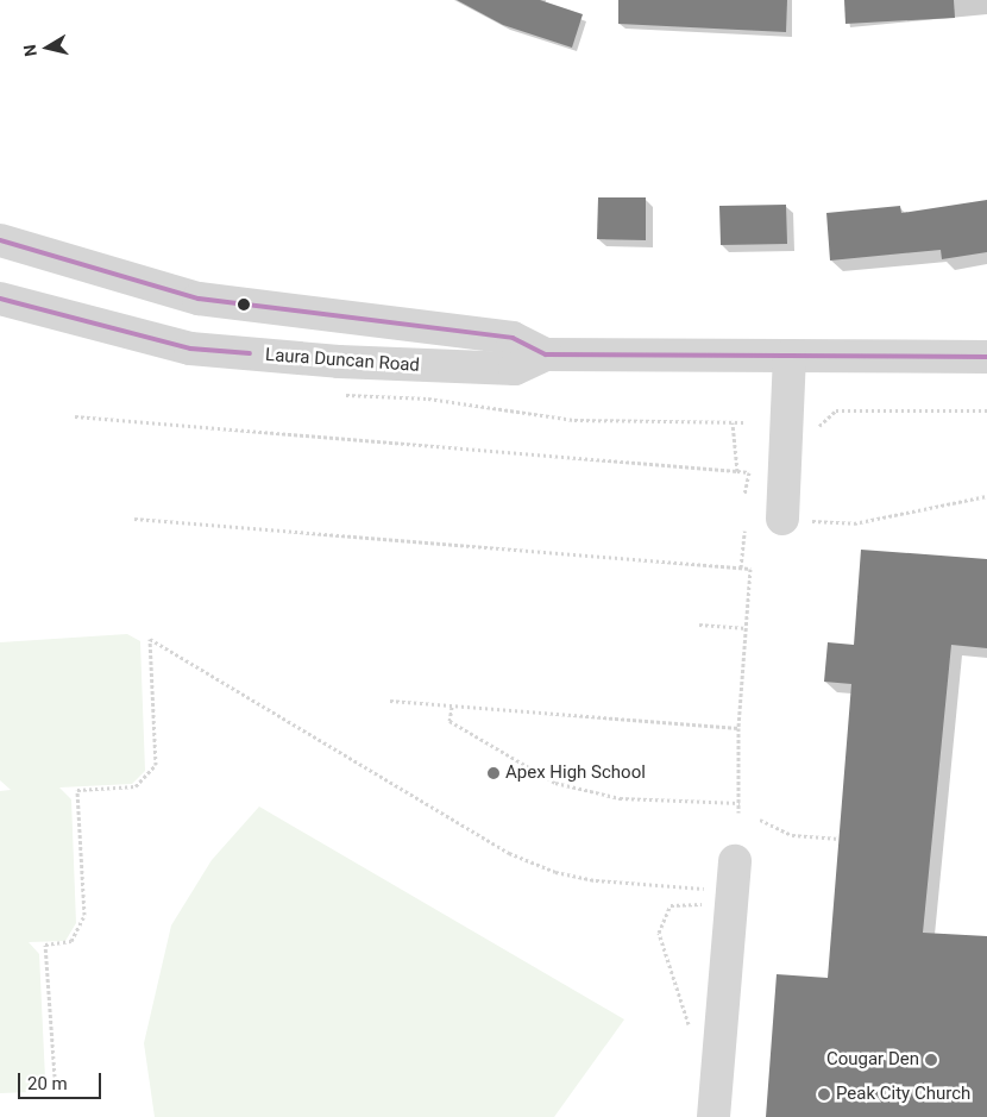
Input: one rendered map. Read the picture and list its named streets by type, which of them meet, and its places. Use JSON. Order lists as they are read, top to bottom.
{
  "streets": {
    "street": ["Laura Duncan Road"]
  },
  "places": ["Apex High School", "Cougar Den", "Peak City Church"],
  "scale_bar": "20 m",
  "north": "left"
}
